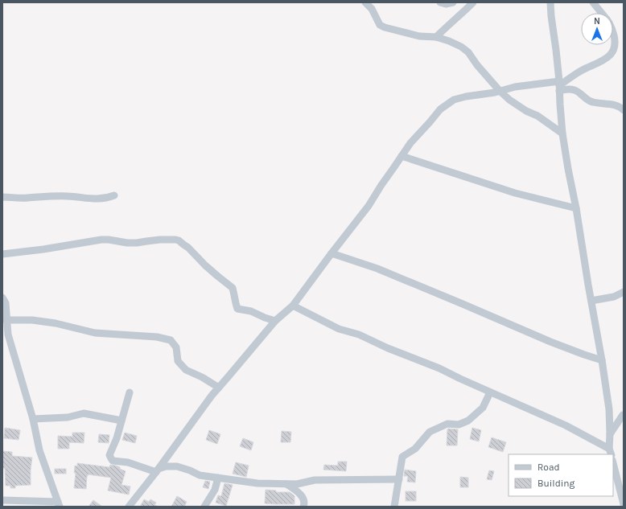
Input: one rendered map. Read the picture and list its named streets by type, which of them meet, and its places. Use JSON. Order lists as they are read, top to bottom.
{
  "legend": ["Road", "Building"],
  "north": "top"
}
